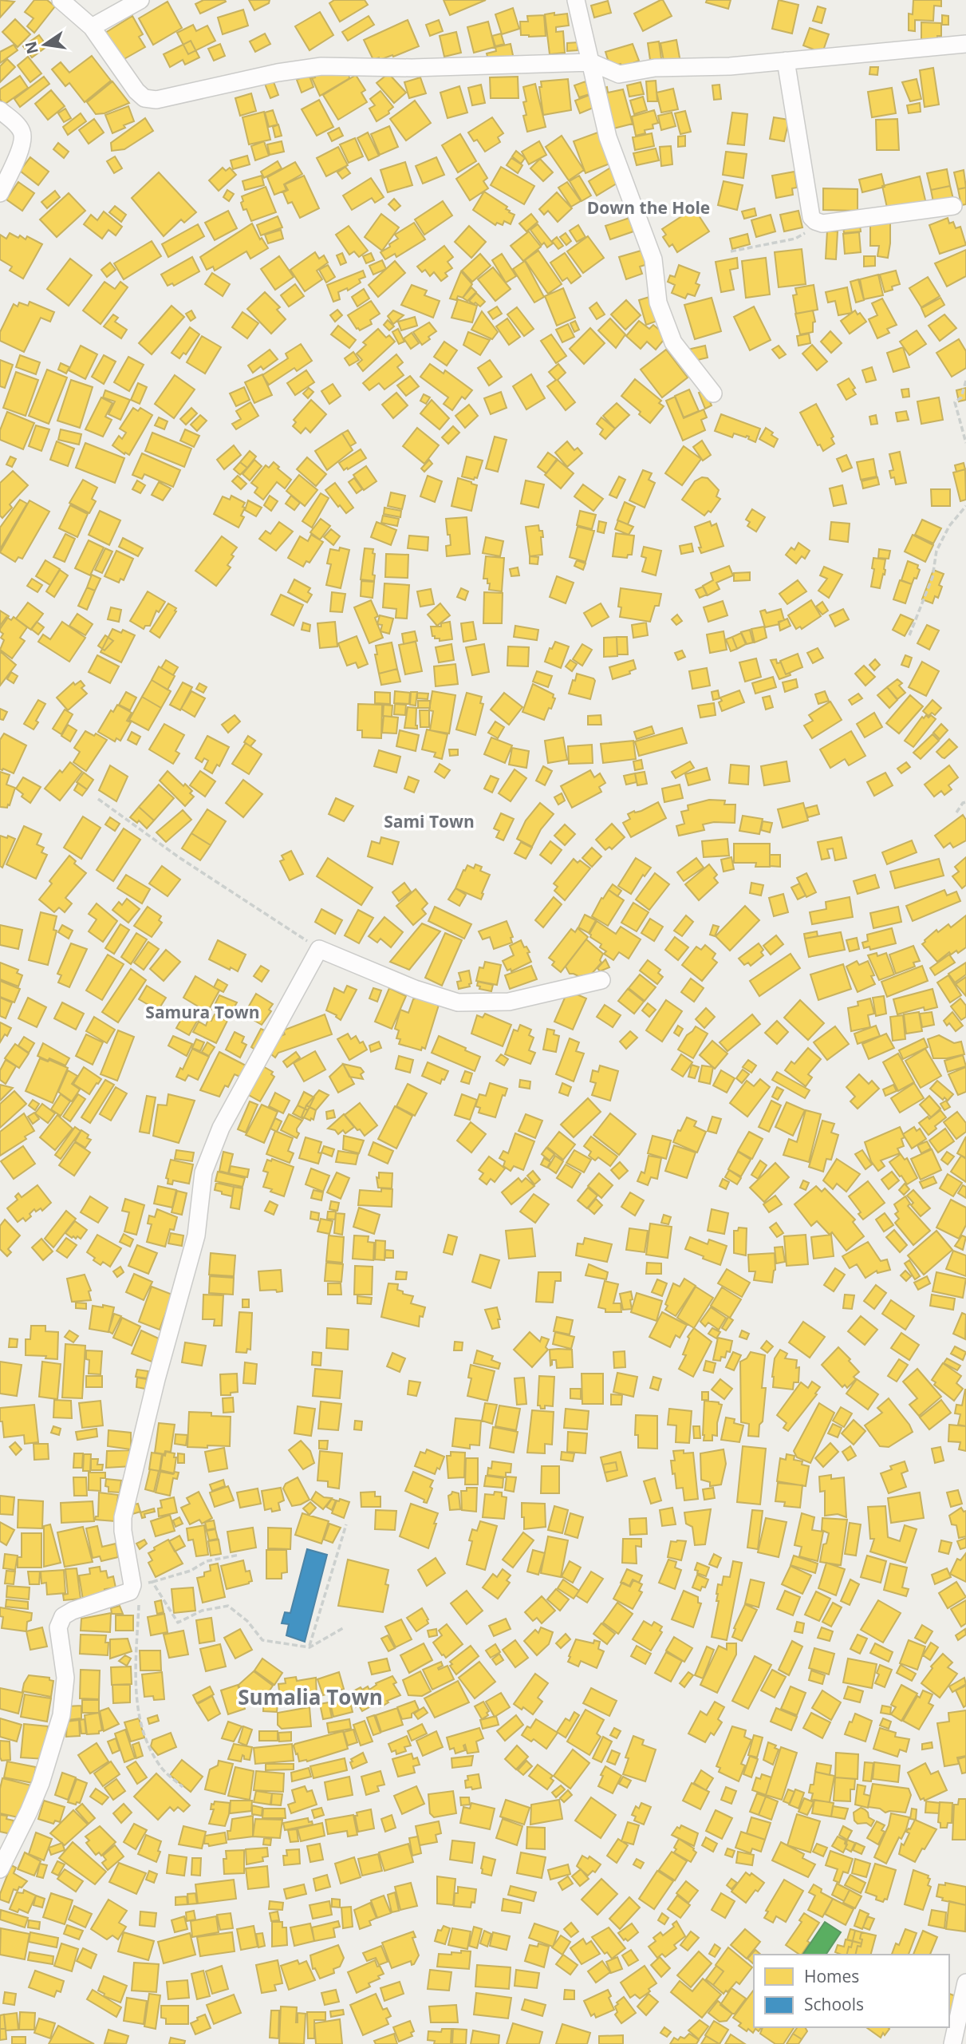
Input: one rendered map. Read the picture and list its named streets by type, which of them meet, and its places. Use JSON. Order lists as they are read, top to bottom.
{
  "districts": [
    "Down the Hole",
    "Sami Town",
    "Samura Town",
    "Sumalia Town"
  ],
  "legend": ["Homes", "Schools"],
  "north": "left"
}
